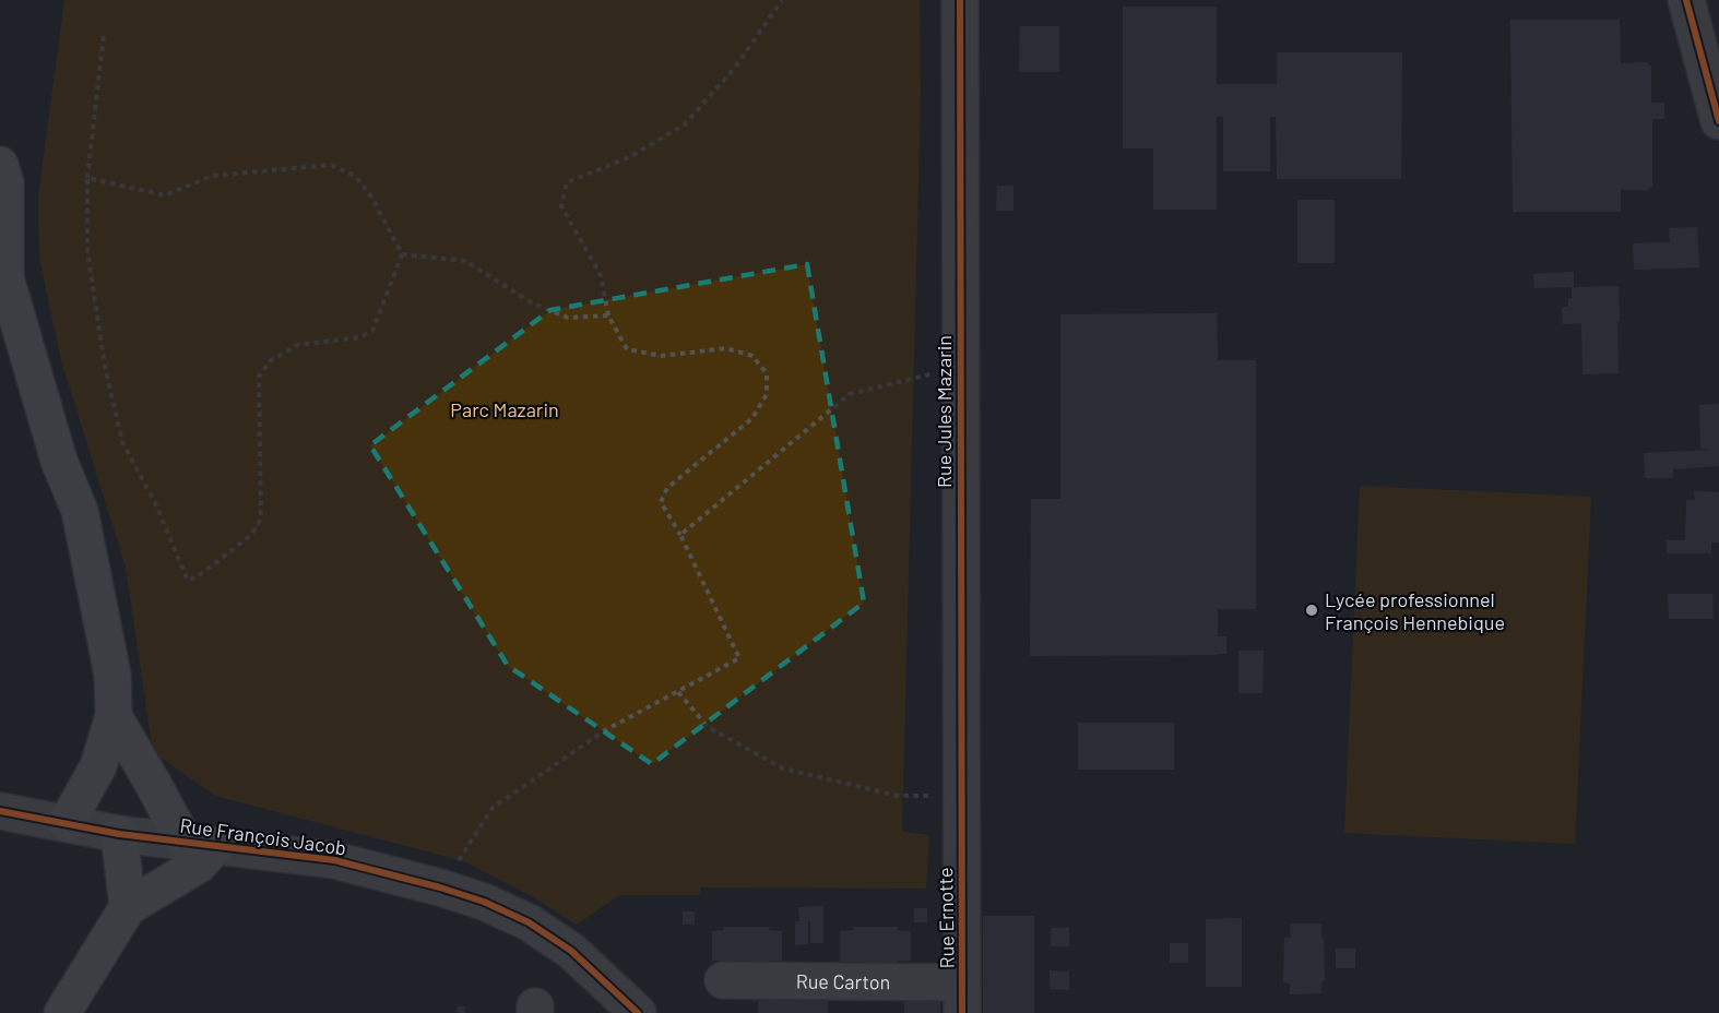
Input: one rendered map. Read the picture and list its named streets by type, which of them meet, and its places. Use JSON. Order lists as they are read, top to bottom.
{
  "streets": {
    "street": [
      "Rue Jules Mazarin",
      "Rue François Jacob",
      "Rue Ernotte",
      "Rue Carton"
    ]
  },
  "crossings": [
    ["Rue Jules Mazarin", "Rue Ernotte"],
    ["Rue Ernotte", "Rue Carton"]
  ],
  "parks": ["Parc Mazarin"],
  "places": ["Lycée professionnel François Hennebique"]
}
